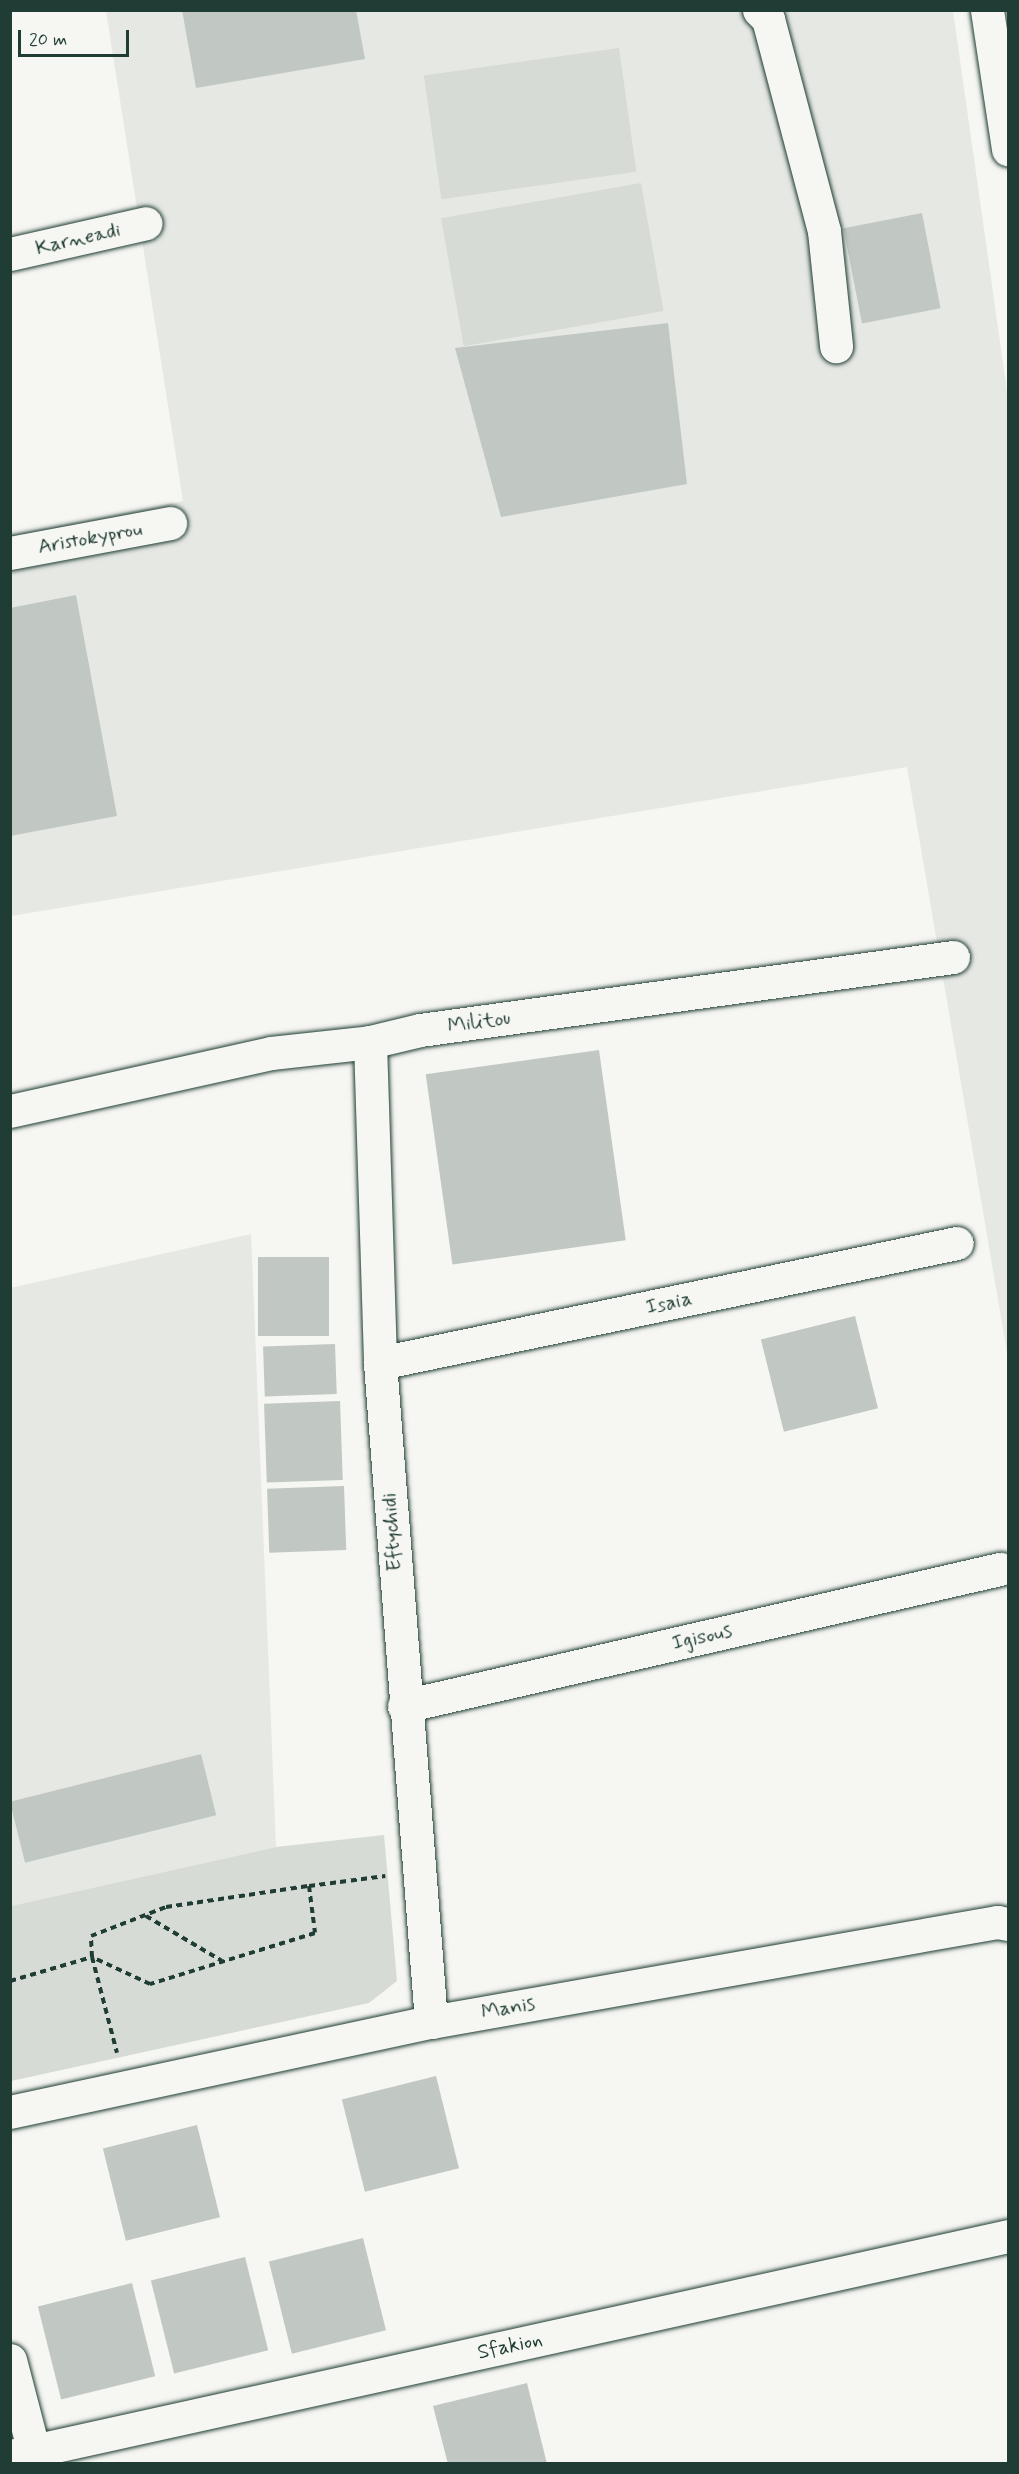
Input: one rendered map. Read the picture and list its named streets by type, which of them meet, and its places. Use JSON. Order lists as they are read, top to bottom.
{
  "streets": {
    "street": [
      "Karneadi",
      "Aristokyprou",
      "Militou",
      "Isaia",
      "Eftychidi",
      "Igisous",
      "Manis",
      "Sfakion"
    ]
  },
  "crossings": [
    ["Militou", "Eftychidi"],
    ["Isaia", "Eftychidi"],
    ["Eftychidi", "Igisous"],
    ["Eftychidi", "Manis"]
  ],
  "scale_bar": "20 m"
}
